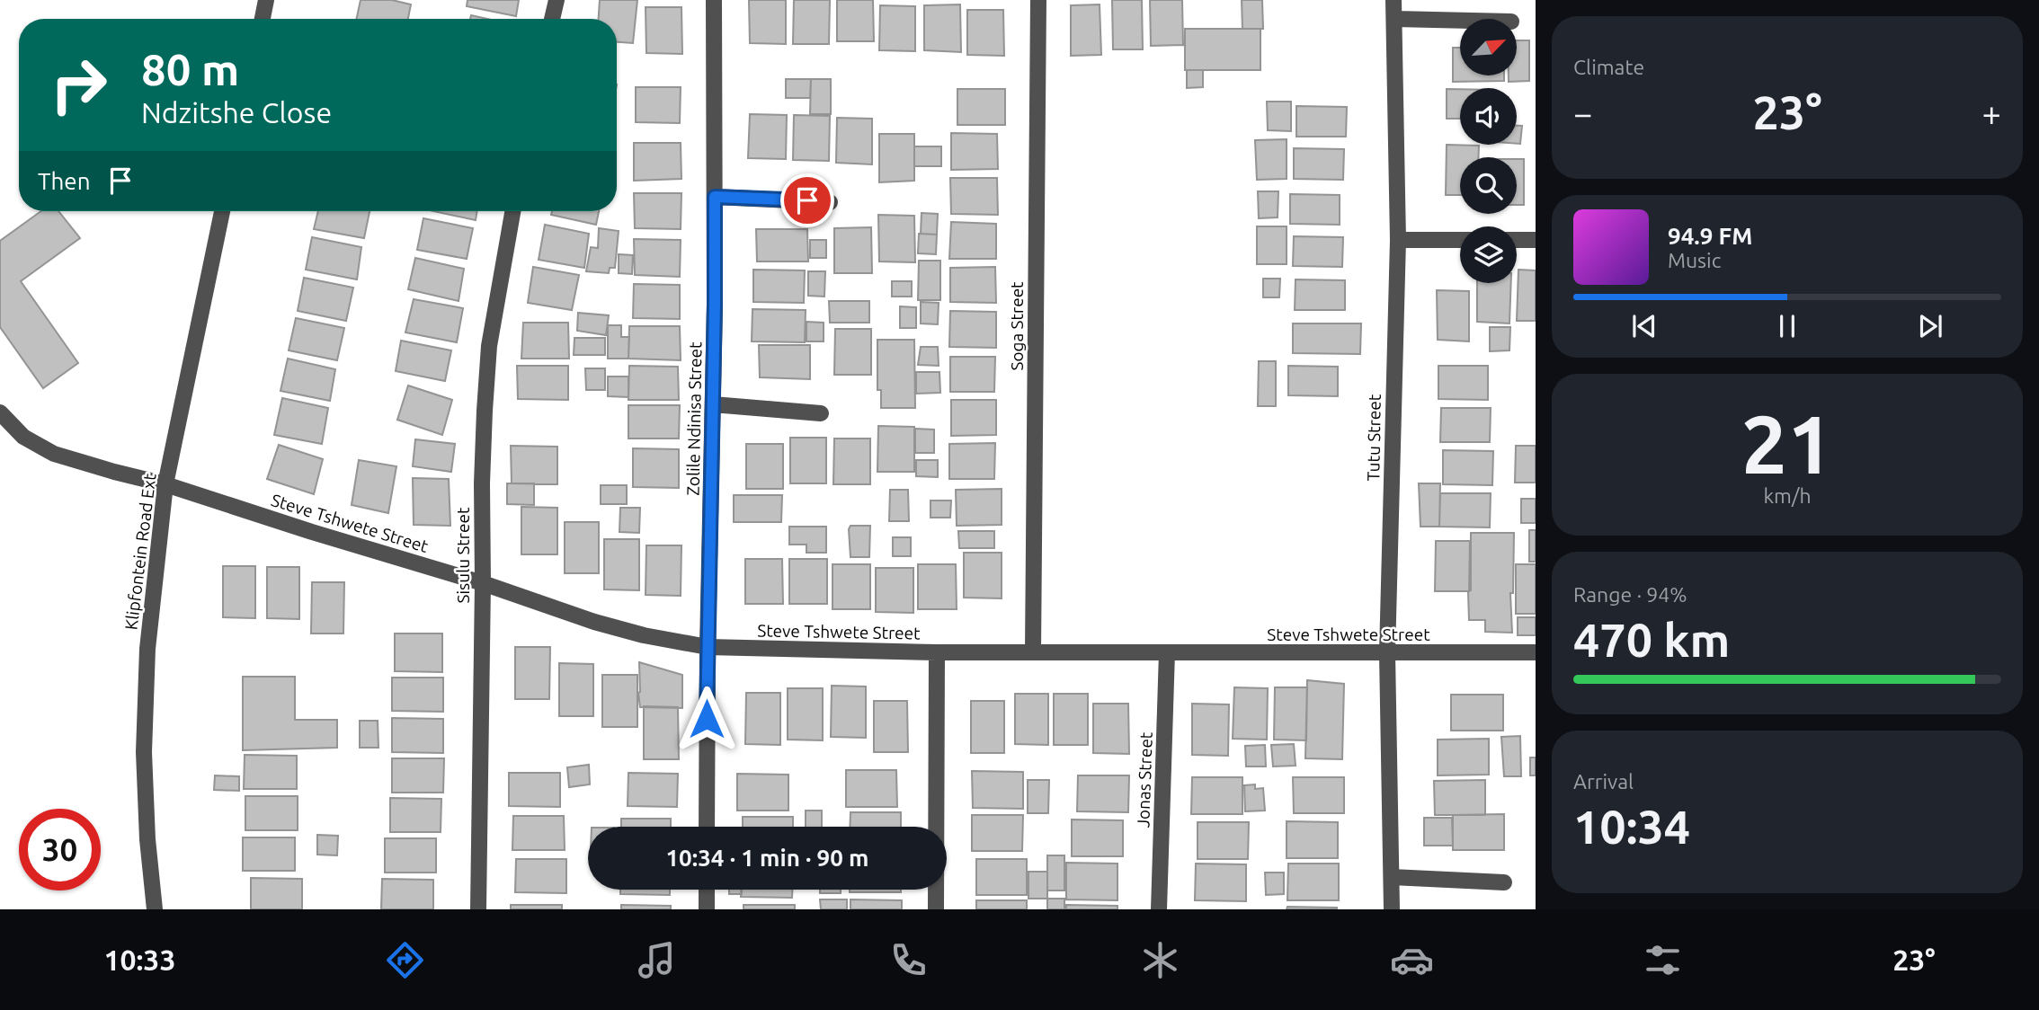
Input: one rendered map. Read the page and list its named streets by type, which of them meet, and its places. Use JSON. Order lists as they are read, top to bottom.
{
  "streets": {
    "street": [
      "Soga Street",
      "Zolile Ndinisa Street",
      "Tutu Street",
      "Steve Tshwete Street",
      "Klipfontein Road Ext",
      "Sisulu Street",
      "Jonas Street"
    ]
  },
  "crossings": [
    ["Soga Street", "Steve Tshwete Street"],
    ["Zolile Ndinisa Street", "Steve Tshwete Street"],
    ["Tutu Street", "Steve Tshwete Street"],
    ["Steve Tshwete Street", "Klipfontein Road Ext"],
    ["Steve Tshwete Street", "Sisulu Street"],
    ["Steve Tshwete Street", "Jonas Street"]
  ],
  "north": "top right",
  "page": {
    "tile": [
      "Climate",
      ["21", "km/h"],
      ["Range · 94%", "470 km"],
      ["Arrival", "10:34"]
    ],
    "turn": ["80 m", "Ndzitshe Close"],
    "heat": ["−", "23°", "+"],
    "then": "Then",
    "song": ["94.9 FM", "Music"],
    "limit": "30",
    "trip": "10:34 · 1 min · 90 m",
    "tabs": ["10:33", "23°"]
  }
}
